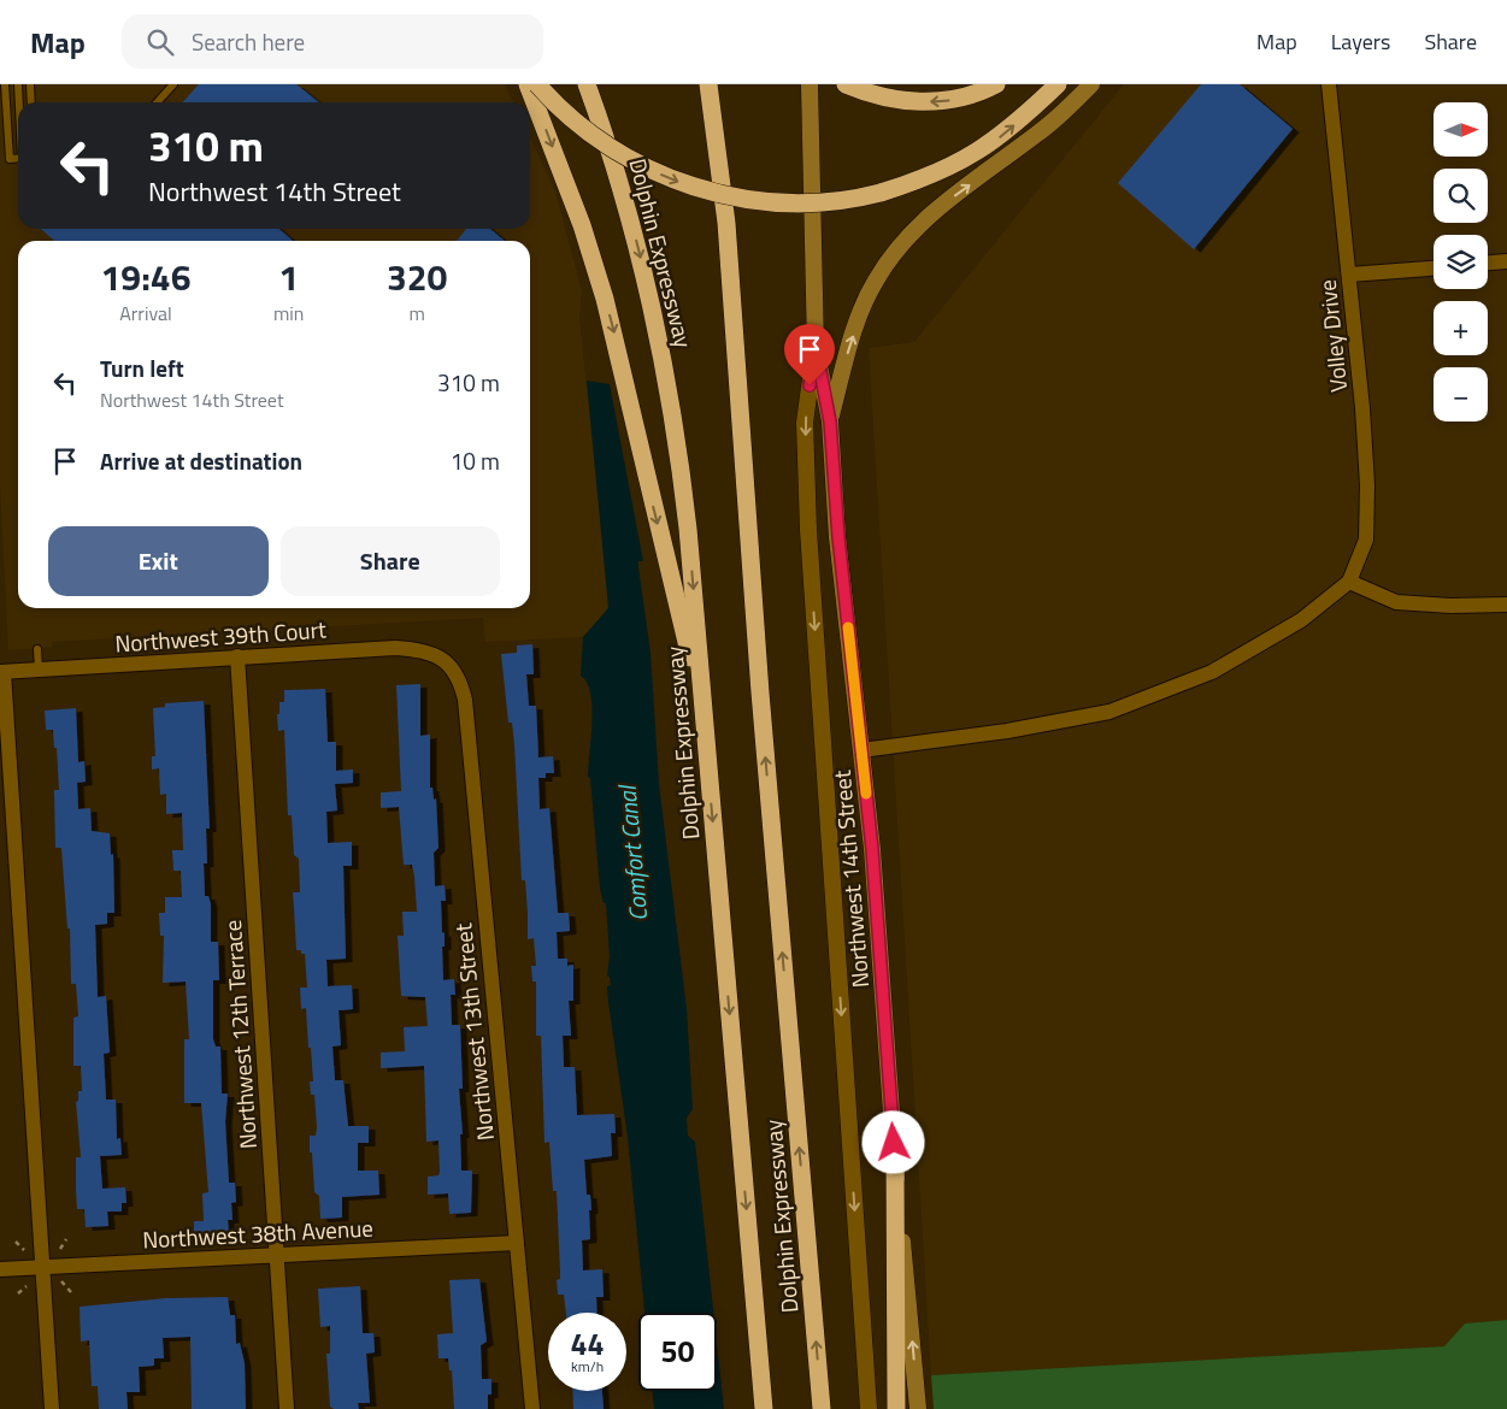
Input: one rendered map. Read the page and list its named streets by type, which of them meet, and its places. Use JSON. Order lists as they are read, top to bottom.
{
  "streets": {
    "highway": ["Dolphin Expressway"],
    "main road": ["Northwest 14th Street"],
    "street": [
      "Volley Drive",
      "Northwest 39th Court",
      "Northwest 13th Street",
      "Northwest 12th Terrace",
      "Northwest 38th Avenue"
    ]
  },
  "crossings": [
    ["Northwest 39th Court", "Northwest 13th Street"],
    ["Northwest 39th Court", "Northwest 12th Terrace"],
    ["Northwest 13th Street", "Northwest 38th Avenue"],
    ["Northwest 12th Terrace", "Northwest 38th Avenue"]
  ],
  "water": ["Comfort Canal"],
  "north": "right",
  "page": {
    "header": "Map",
    "search": "Search here",
    "nav": ["Map", "Layers", "Share"],
    "map_buttons": ["+", "−"],
    "turn": ["310 m", "Northwest 14th Street"],
    "eta": [
      "19:46",
      "Arrival",
      "1",
      "min",
      "320",
      "m"
    ],
    "list": [
      {
        "name": "Turn left",
        "note": "Northwest 14th Street",
        "value": "310 m"
      },
      {
        "name": "Arrive at destination",
        "value": "10 m"
      }
    ],
    "buttons": ["Exit", "Share"],
    "speed": "44 km/h",
    "limit": "50"
  }
}
